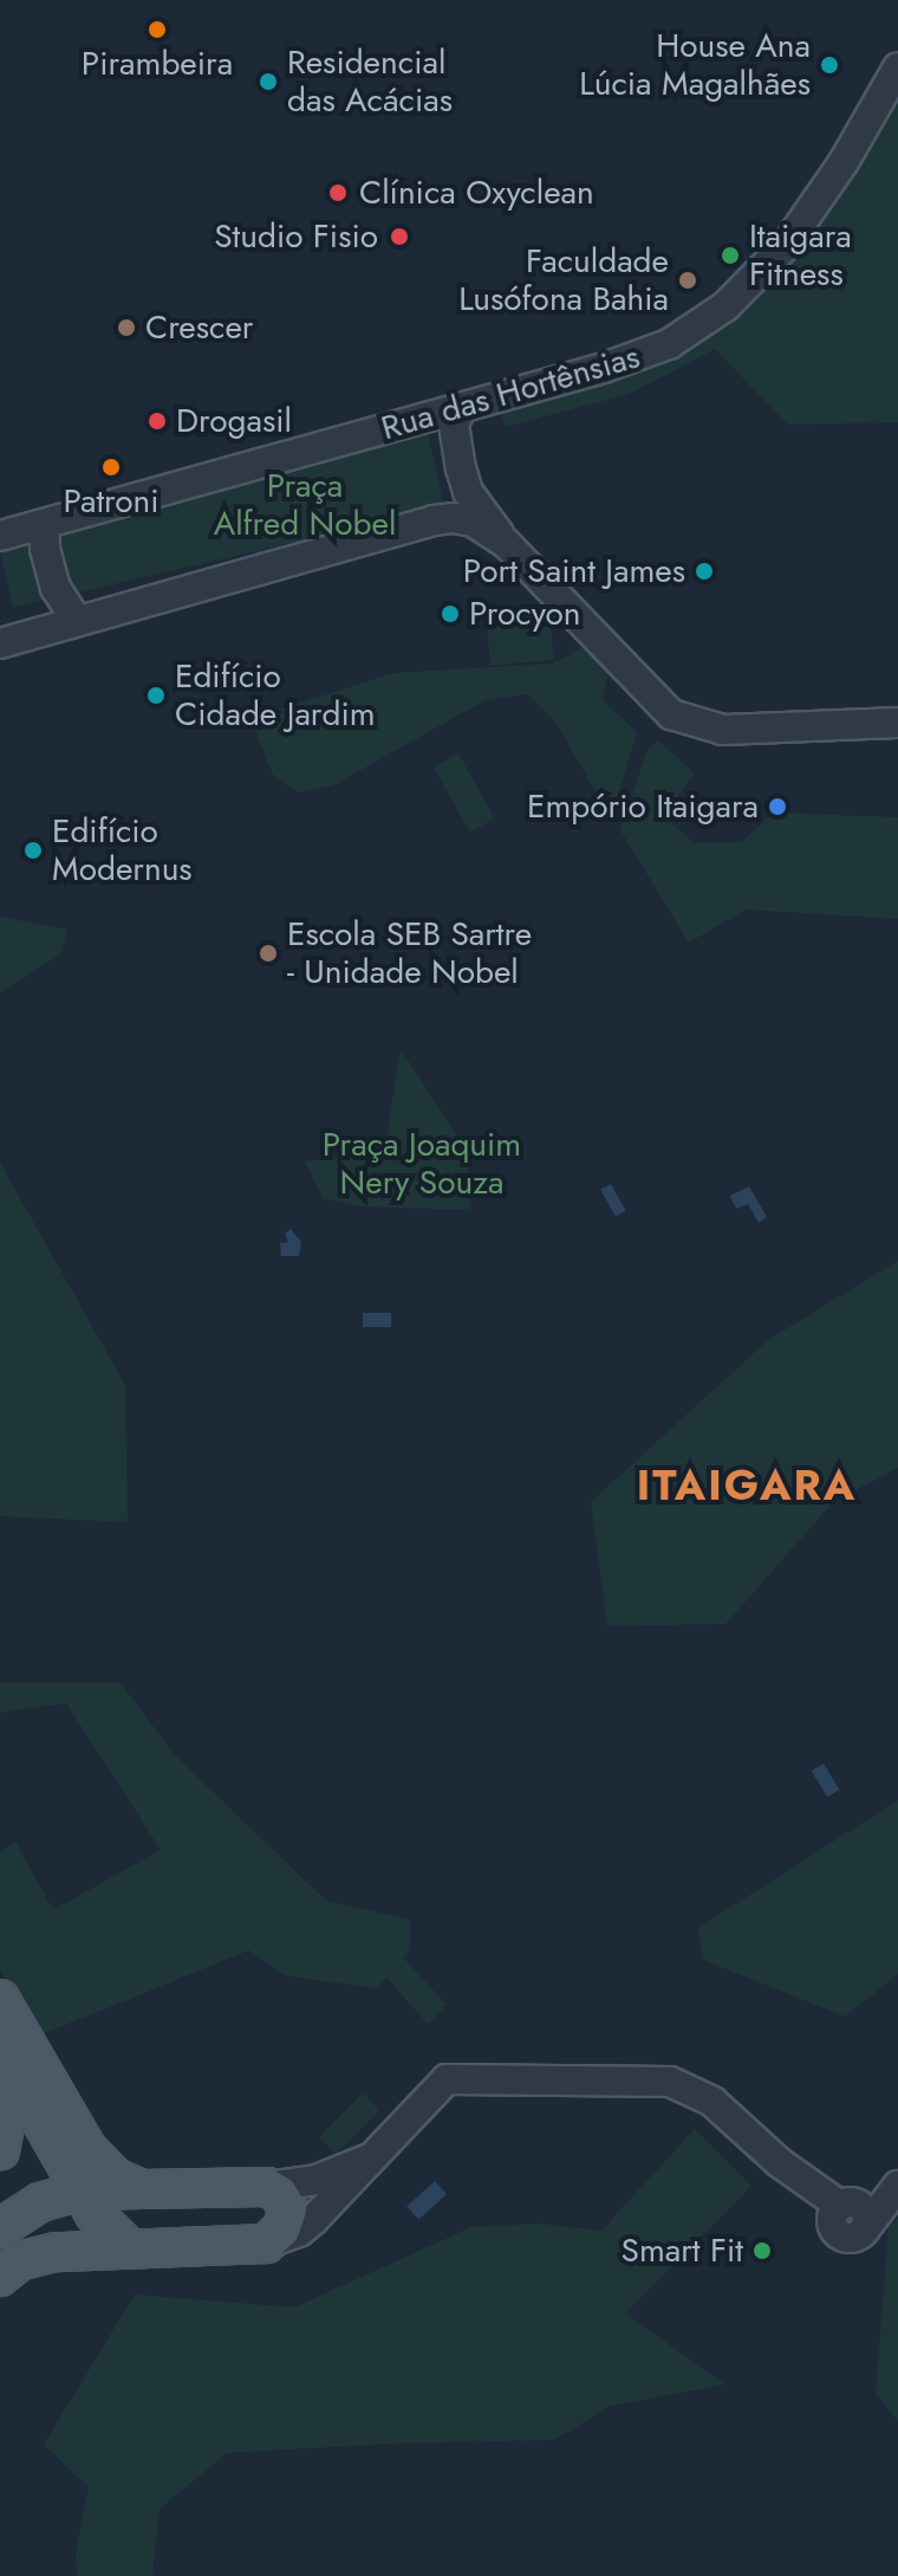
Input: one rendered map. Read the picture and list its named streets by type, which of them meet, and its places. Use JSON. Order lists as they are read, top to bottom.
{
  "streets": {
    "street": ["Rua das Hortênsias"]
  },
  "districts": ["ITAIGARA"],
  "parks": ["Praça Alfred Nobel", "Praça Joaquim Nery Souza"],
  "places": [
    "Pirambeira",
    "House Ana Lúcia Magalhães",
    "Residencial das Acácias",
    "Clínica Oxyclean",
    "Studio Fisio",
    "Itaigara Fitness",
    "Faculdade Lusófona Bahia",
    "Crescer",
    "Drogasil",
    "Patroni",
    "Port Saint James",
    "Procyon",
    "Edifício Cidade Jardim",
    "Empório Itaigara",
    "Edifício Modernus",
    "Escola SEB Sartre - Unidade Nobel",
    "Smart Fit"
  ]
}
